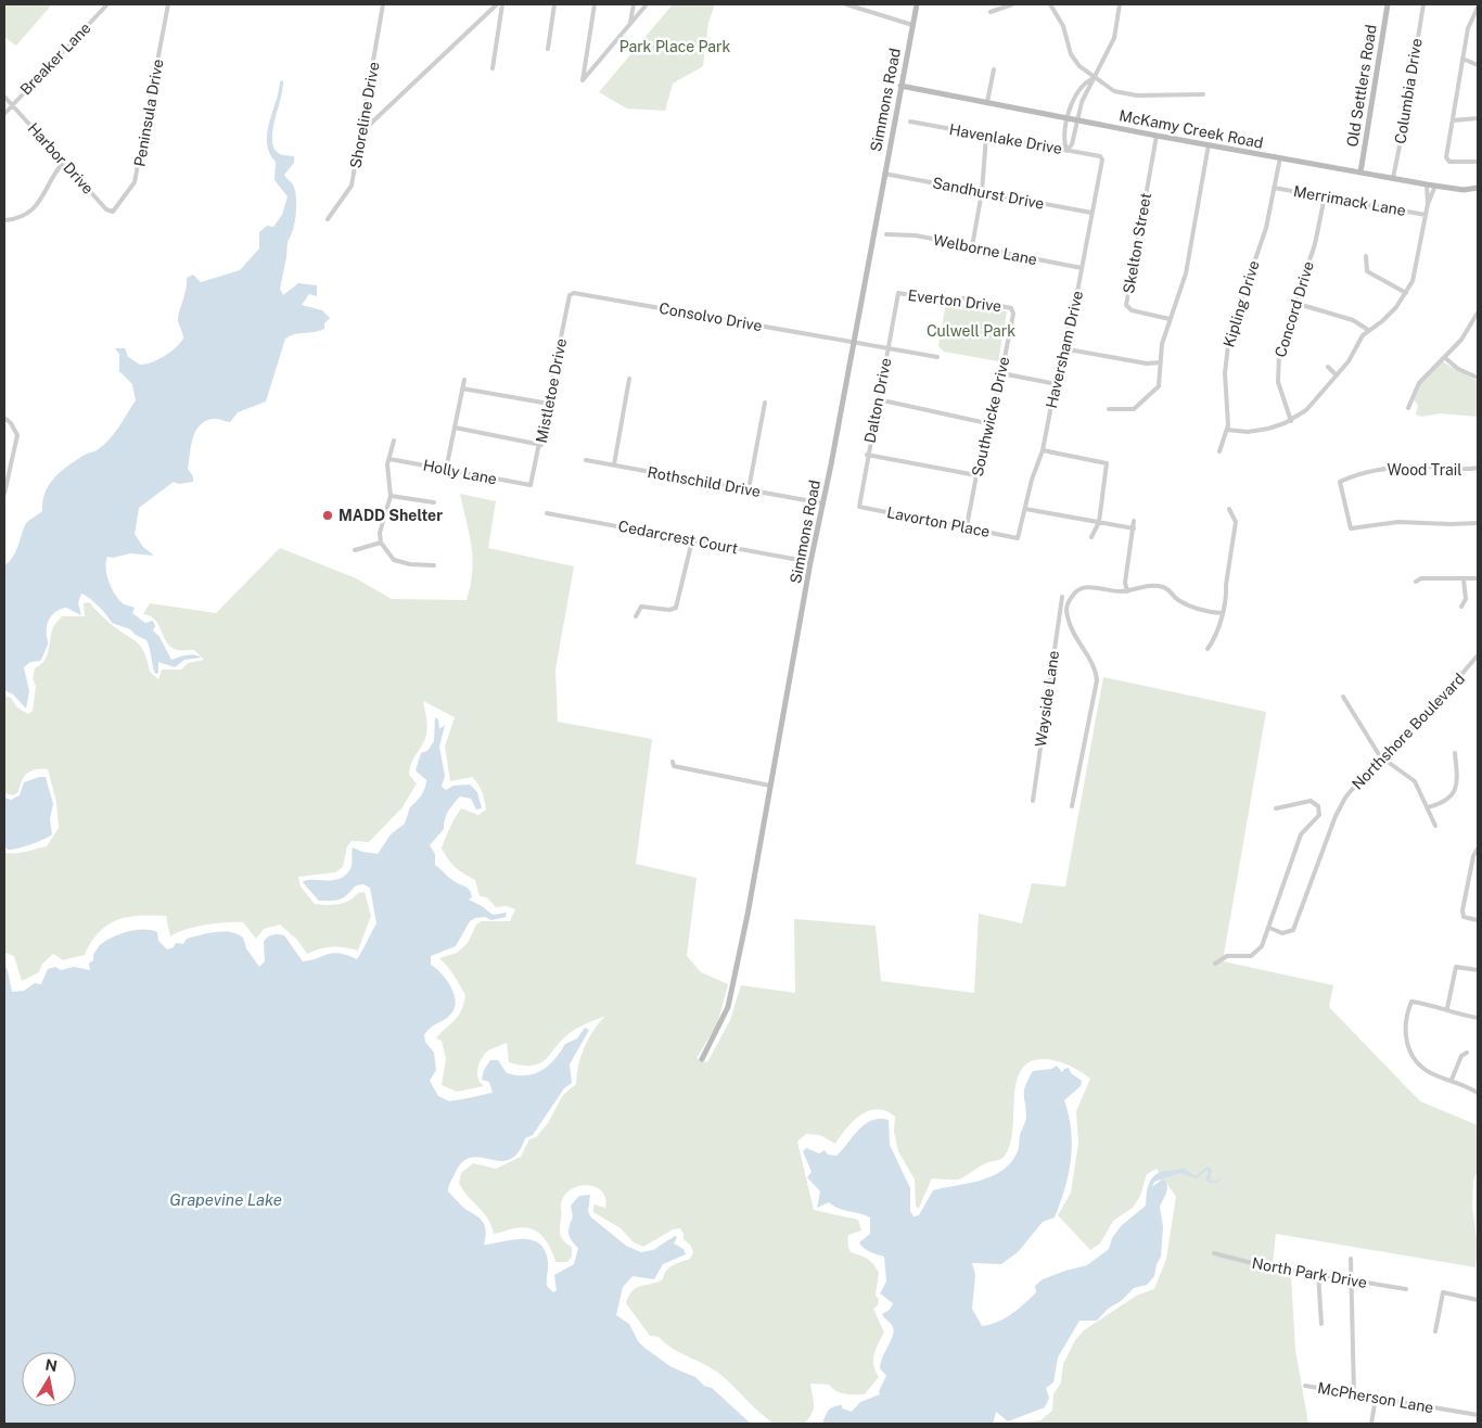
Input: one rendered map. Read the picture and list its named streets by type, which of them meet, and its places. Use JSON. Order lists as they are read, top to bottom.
{
  "streets": {
    "street": [
      "Breaker Lane",
      "Old Settlers Road",
      "Columbia Drive",
      "Simmons Road",
      "Peninsula Drive",
      "Shoreline Drive",
      "McKamy Creek Road",
      "Havenlake Drive",
      "Harbor Drive",
      "Sandhurst Drive",
      "Merrimack Lane",
      "Skelton Street",
      "Welborne Lane",
      "Everton Drive",
      "Kipling Drive",
      "Concord Drive",
      "Consolvo Drive",
      "Haversham Drive",
      "Mistletoe Drive",
      "Dalton Drive",
      "Southwicke Drive",
      "Wood Trail",
      "Holly Lane",
      "Rothschild Drive",
      "Lavorton Place",
      "Cedarcrest Court",
      "Wayside Lane",
      "Northshore Boulevard",
      "North Park Drive",
      "McPherson Lane"
    ]
  },
  "crossings": [
    ["Breaker Lane", "Harbor Drive"],
    ["Old Settlers Road", "McKamy Creek Road"],
    ["Columbia Drive", "McKamy Creek Road"],
    ["Simmons Road", "McKamy Creek Road"],
    ["Simmons Road", "Sandhurst Drive"],
    ["Simmons Road", "Consolvo Drive"],
    ["Simmons Road", "Rothschild Drive"],
    ["Simmons Road", "Cedarcrest Court"],
    ["Peninsula Drive", "Harbor Drive"],
    ["McKamy Creek Road", "Skelton Street"],
    ["McKamy Creek Road", "Kipling Drive"],
    ["Havenlake Drive", "Haversham Drive"],
    ["Sandhurst Drive", "Haversham Drive"],
    ["Merrimack Lane", "Kipling Drive"],
    ["Merrimack Lane", "Concord Drive"],
    ["Welborne Lane", "Haversham Drive"],
    ["Everton Drive", "Dalton Drive"],
    ["Everton Drive", "Southwicke Drive"],
    ["Consolvo Drive", "Mistletoe Drive"],
    ["Consolvo Drive", "Dalton Drive"],
    ["Haversham Drive", "Lavorton Place"],
    ["Mistletoe Drive", "Holly Lane"],
    ["Dalton Drive", "Lavorton Place"],
    ["Southwicke Drive", "Lavorton Place"]
  ],
  "water": ["Grapevine Lake"],
  "parks": ["Park Place Park", "Culwell Park"],
  "places": ["MADD Shelter"],
  "north": "top"
}
